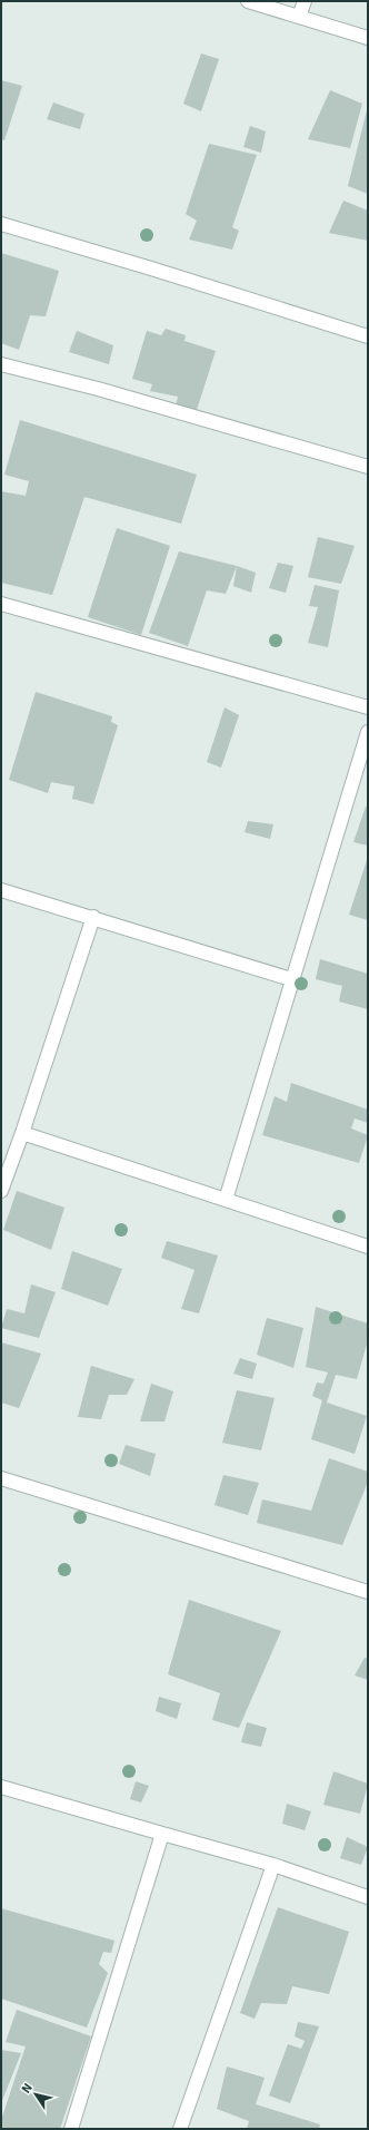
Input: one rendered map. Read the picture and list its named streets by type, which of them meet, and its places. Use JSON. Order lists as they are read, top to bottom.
{
  "north": "top left"
}
